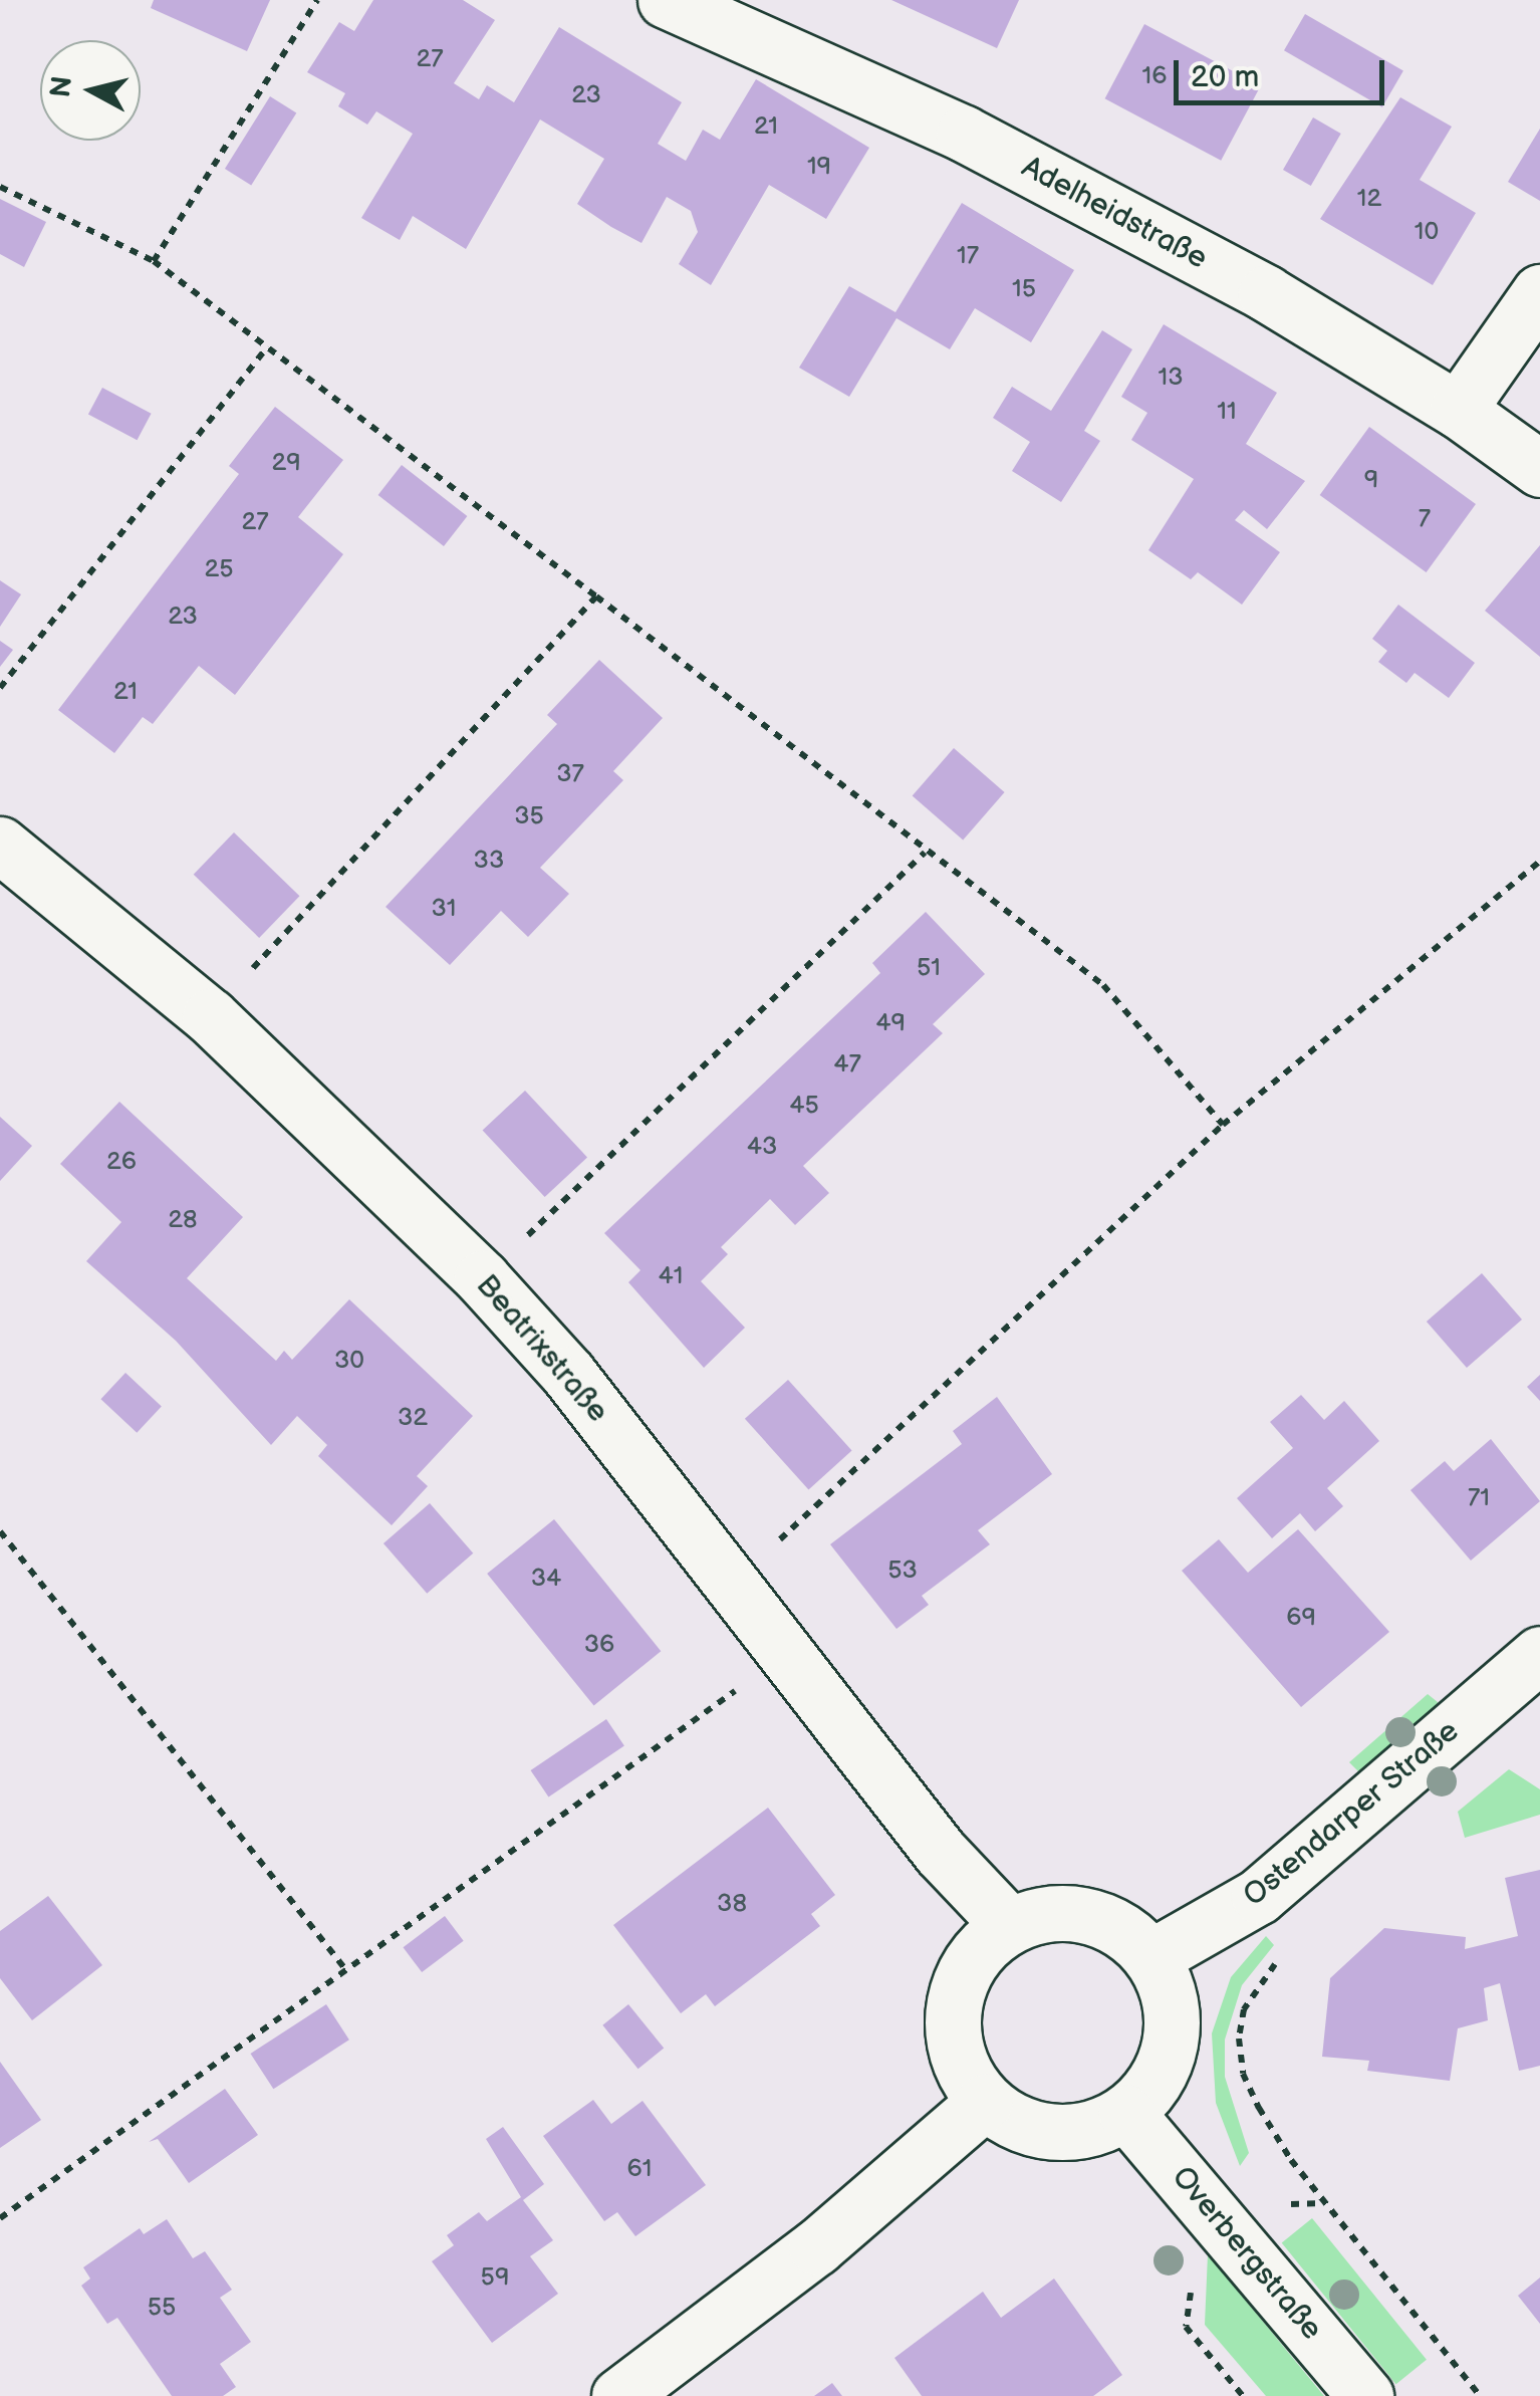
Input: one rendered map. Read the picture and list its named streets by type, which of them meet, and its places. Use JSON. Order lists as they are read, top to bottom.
{
  "streets": {
    "street": [
      "Adelheidstraße",
      "Beatrixstraße",
      "Ostendarper Straße",
      "Overbergstraße"
    ]
  },
  "crossings": [
    ["Beatrixstraße", "Ostendarper Straße"],
    ["Beatrixstraße", "Overbergstraße"],
    ["Ostendarper Straße", "Overbergstraße"]
  ],
  "house_numbers": [
    "27",
    "16",
    "23",
    "21",
    "19",
    "12",
    "10",
    "17",
    "15",
    "13",
    "11",
    "29",
    "9",
    "7",
    "27",
    "25",
    "23",
    "21",
    "37",
    "35",
    "33",
    "31",
    "51",
    "49",
    "47",
    "45",
    "43",
    "26",
    "28",
    "41",
    "30",
    "32",
    "71",
    "53",
    "34",
    "69",
    "36",
    "38",
    "61",
    "59",
    "55"
  ],
  "scale_bar": "20 m",
  "north": "left"
}
